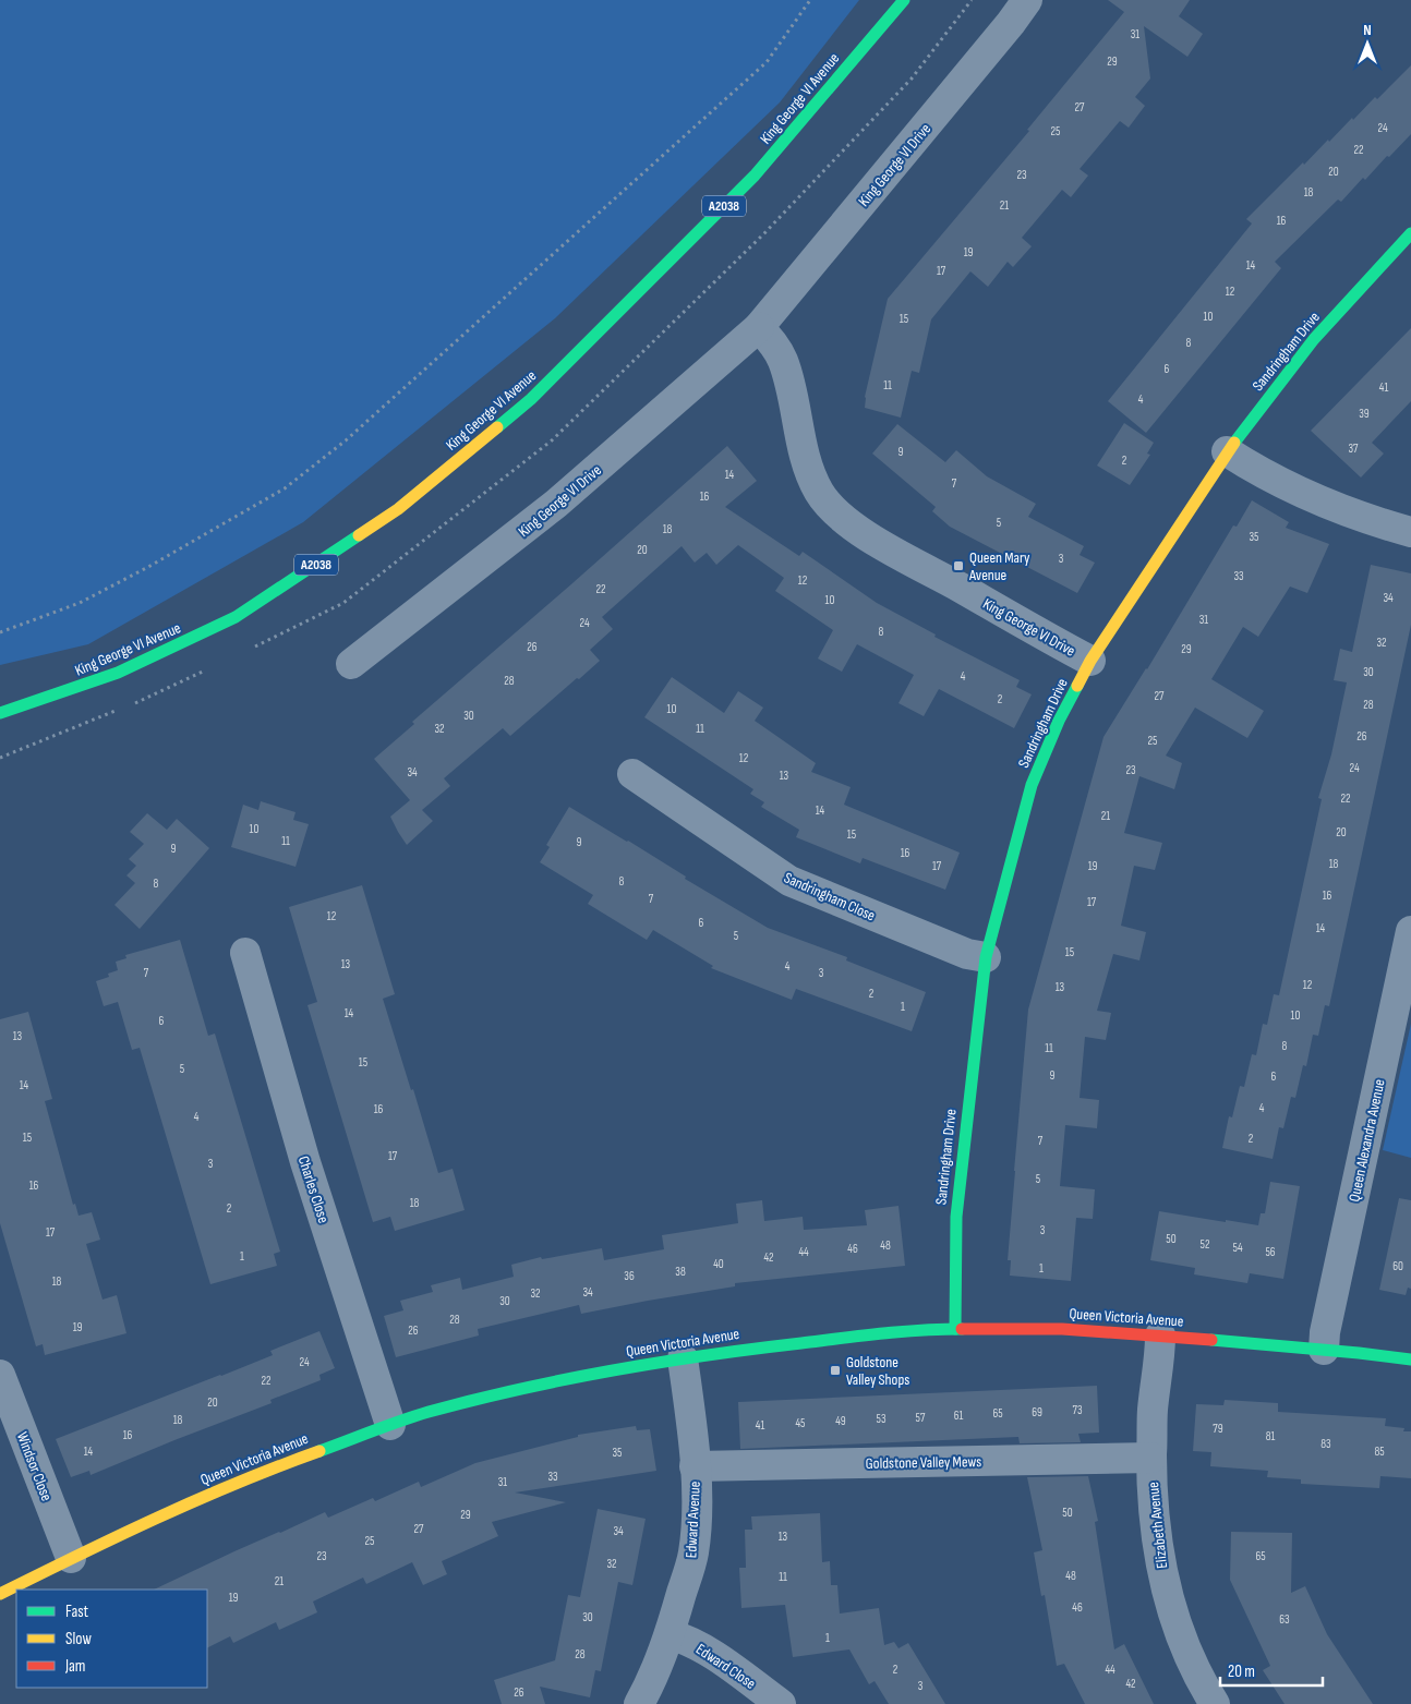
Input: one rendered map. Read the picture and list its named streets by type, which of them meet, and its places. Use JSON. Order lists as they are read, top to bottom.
{
  "streets": {
    "street": [
      "King George VI Avenue",
      "King George VI Drive",
      "A2038",
      "Sandringham Drive",
      "Sandringham Close",
      "Queen Alexandra Avenue",
      "Charles Close",
      "Queen Victoria Avenue",
      "Goldstone Valley Mews",
      "Windsor Close",
      "Edward Avenue",
      "Elizabeth Avenue",
      "Edward Close"
    ]
  },
  "crossings": [
    ["King George VI Drive", "Sandringham Drive"],
    ["Sandringham Drive", "Sandringham Close"],
    ["Sandringham Drive", "Queen Victoria Avenue"],
    ["Queen Alexandra Avenue", "Queen Victoria Avenue"],
    ["Charles Close", "Queen Victoria Avenue"],
    ["Queen Victoria Avenue", "Windsor Close"],
    ["Queen Victoria Avenue", "Edward Avenue"],
    ["Queen Victoria Avenue", "Elizabeth Avenue"],
    ["Goldstone Valley Mews", "Edward Avenue"],
    ["Goldstone Valley Mews", "Elizabeth Avenue"],
    ["Edward Avenue", "Edward Close"]
  ],
  "places": {
    "transit": ["Queen Mary Avenue", "Goldstone Valley Shops"]
  },
  "house_numbers": [
    "31",
    "29",
    "27",
    "24",
    "25",
    "22",
    "20",
    "23",
    "18",
    "21",
    "16",
    "19",
    "14",
    "17",
    "12",
    "10",
    "15",
    "8",
    "6",
    "11",
    "41",
    "4",
    "39",
    "37",
    "9",
    "2",
    "14",
    "7",
    "16",
    "5",
    "18",
    "35",
    "20",
    "3",
    "33",
    "12",
    "22",
    "34",
    "10",
    "31",
    "24",
    "8",
    "32",
    "26",
    "29",
    "30",
    "4",
    "28",
    "27",
    "2",
    "28",
    "10",
    "30",
    "32",
    "11",
    "26",
    "25",
    "12",
    "24",
    "23",
    "34",
    "13",
    "22",
    "14",
    "21",
    "10",
    "20",
    "15",
    "11",
    "9",
    "9",
    "16",
    "18",
    "17",
    "19",
    "8",
    "8",
    "16",
    "7",
    "17",
    "12",
    "6",
    "14",
    "5",
    "15",
    "13",
    "4",
    "7",
    "3",
    "12",
    "13",
    "2",
    "1",
    "14",
    "10",
    "6",
    "13",
    "8",
    "11",
    "15",
    "5",
    "9",
    "6",
    "14",
    "4",
    "16",
    "4",
    "15",
    "2",
    "7",
    "17",
    "3",
    "5",
    "16",
    "18",
    "2",
    "3",
    "17",
    "50",
    "52",
    "48",
    "54",
    "46",
    "44",
    "56",
    "1",
    "42",
    "40",
    "60",
    "1",
    "38",
    "36",
    "18",
    "34",
    "32",
    "30",
    "28",
    "19",
    "26",
    "24",
    "22",
    "20",
    "73",
    "69",
    "65",
    "61",
    "57",
    "53",
    "18",
    "49",
    "45",
    "41",
    "79",
    "16",
    "81",
    "83",
    "14",
    "85",
    "35",
    "33",
    "31",
    "50",
    "29",
    "27",
    "34",
    "13",
    "25",
    "23",
    "65",
    "32",
    "48",
    "11",
    "21",
    "19",
    "46",
    "30",
    "63",
    "1",
    "28",
    "2",
    "44",
    "42",
    "3",
    "26"
  ],
  "legend": ["Fast", "Slow", "Jam"],
  "scale_bar": "20 m",
  "north": "top"
}
